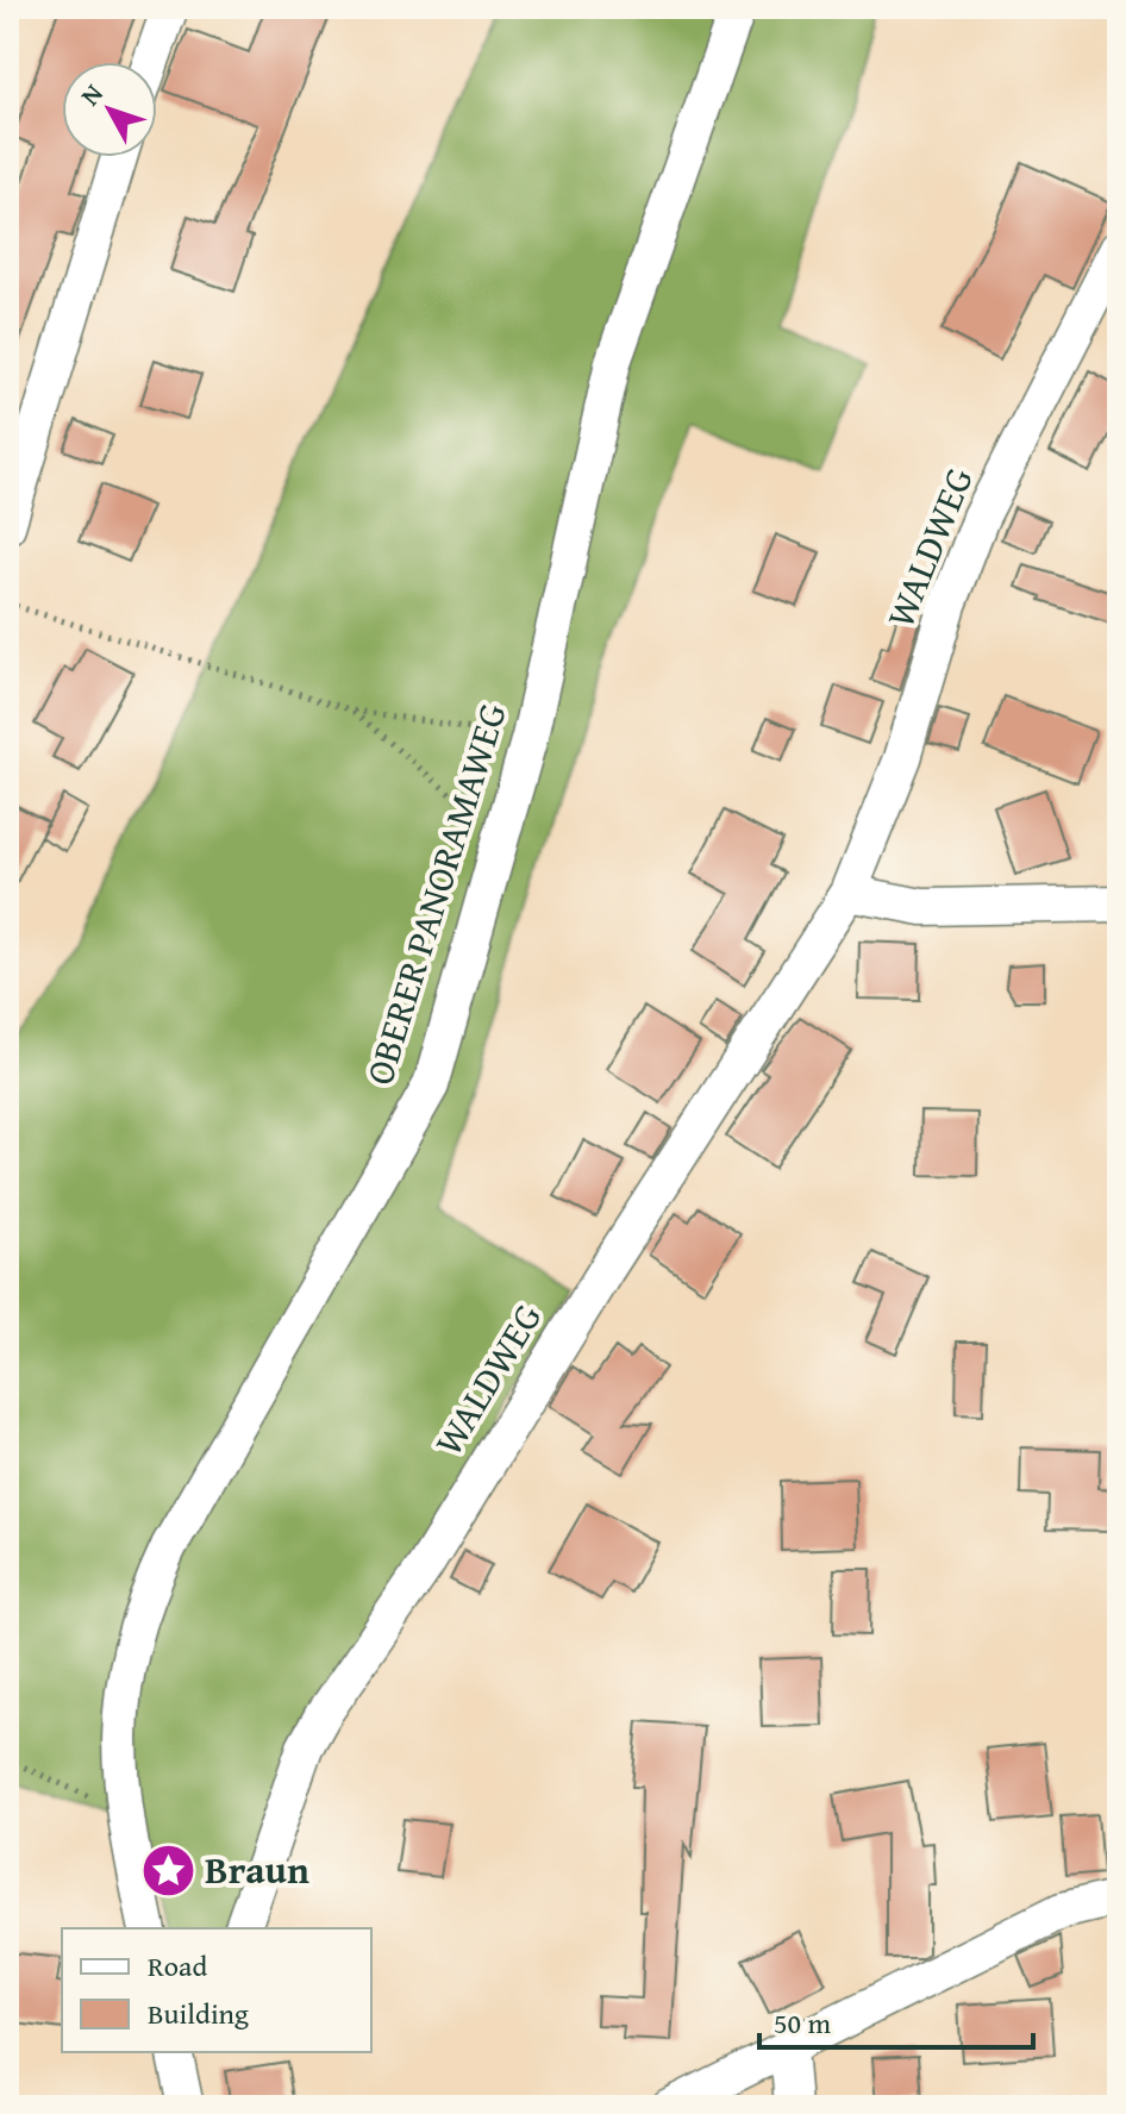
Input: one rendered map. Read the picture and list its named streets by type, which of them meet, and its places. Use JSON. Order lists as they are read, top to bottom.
{
  "streets": {
    "street": ["WALDWEG", "OBERER PANORAMAWEG"]
  },
  "places": {
    "place": ["Braun"]
  },
  "legend": ["Road", "Building"],
  "scale_bar": "50 m",
  "north": "top left"
}
